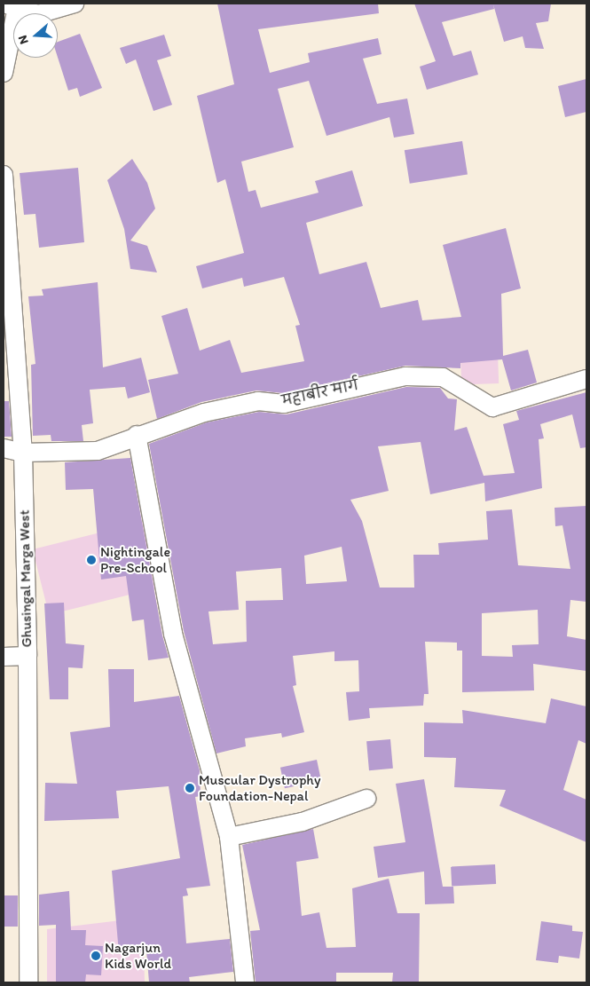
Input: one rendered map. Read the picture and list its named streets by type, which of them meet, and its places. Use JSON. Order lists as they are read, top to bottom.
{
  "streets": {
    "street": ["महाबीर मार्ग", "Ghusingal Marga West"]
  },
  "crossings": [
    ["महाबीर मार्ग", "Ghusingal Marga West"]
  ],
  "places": ["Nightingale Pre-School", "Muscular Dystrophy Foundation-Nepal", "Nagarjun Kids World"],
  "north": "left"
}
